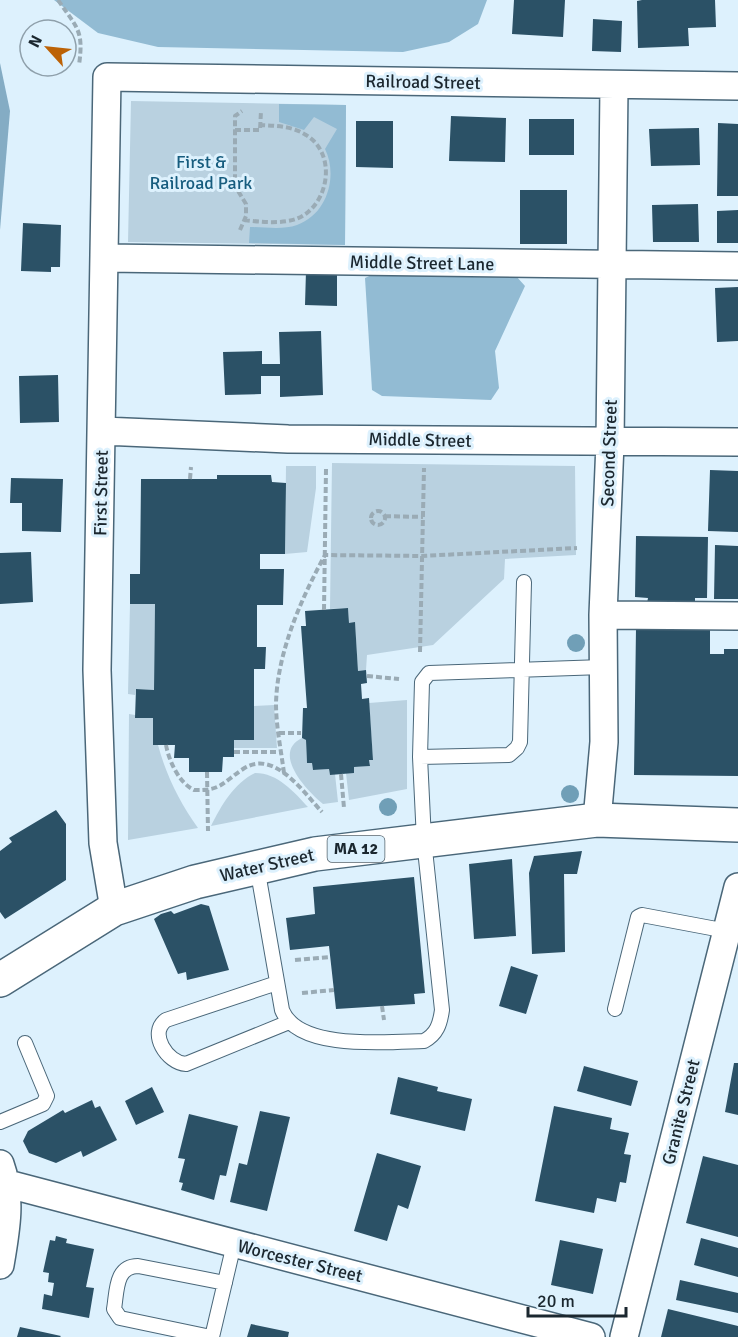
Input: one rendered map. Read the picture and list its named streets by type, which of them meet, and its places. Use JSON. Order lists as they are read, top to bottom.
{
  "streets": {
    "highway": ["MA 12", "Water Street"],
    "street": [
      "Railroad Street",
      "Middle Street Lane",
      "Middle Street",
      "Second Street",
      "First Street",
      "Granite Street",
      "Worcester Street"
    ]
  },
  "crossings": [
    ["Railroad Street", "Second Street"],
    ["Railroad Street", "First Street"],
    ["Middle Street Lane", "Second Street"],
    ["Middle Street Lane", "First Street"],
    ["Middle Street", "Second Street"],
    ["Middle Street", "First Street"],
    ["Second Street", "Water Street"],
    ["First Street", "Water Street"]
  ],
  "parks": ["First & Railroad Park"],
  "scale_bar": "20 m",
  "north": "top left"
}
